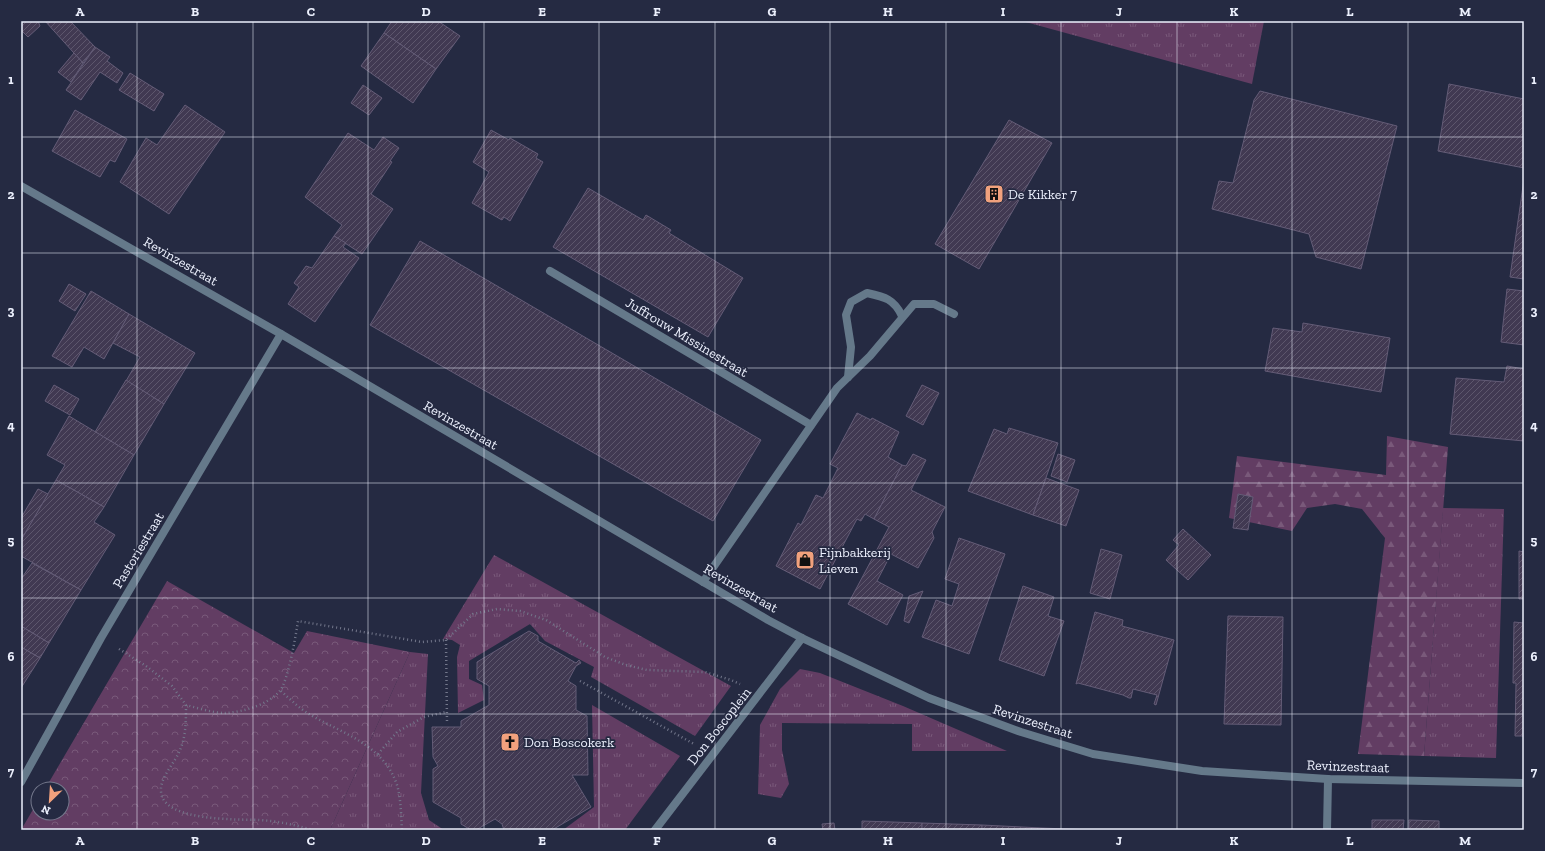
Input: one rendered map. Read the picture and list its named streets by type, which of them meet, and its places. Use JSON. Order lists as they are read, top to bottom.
{
  "streets": {
    "street": [
      "Revinzestraat",
      "Juffrouw Missinestraat",
      "Pastoriestraat",
      "Don Boscoplein"
    ]
  },
  "crossings": [
    ["Revinzestraat", "Pastoriestraat"],
    ["Revinzestraat", "Don Boscoplein"]
  ],
  "places": {
    "building": ["De Kikker 7"],
    "shop": ["Fijnbakkerij Lieven"],
    "church": ["Don Boscokerk"]
  },
  "north": "bottom left",
  "grid": {
    "columns": [
      "A",
      "B",
      "C",
      "D",
      "E",
      "F",
      "G",
      "H",
      "I",
      "J",
      "K",
      "L",
      "M"
    ],
    "rows": [
      "1",
      "2",
      "3",
      "4",
      "5",
      "6",
      "7"
    ]
  }
}
